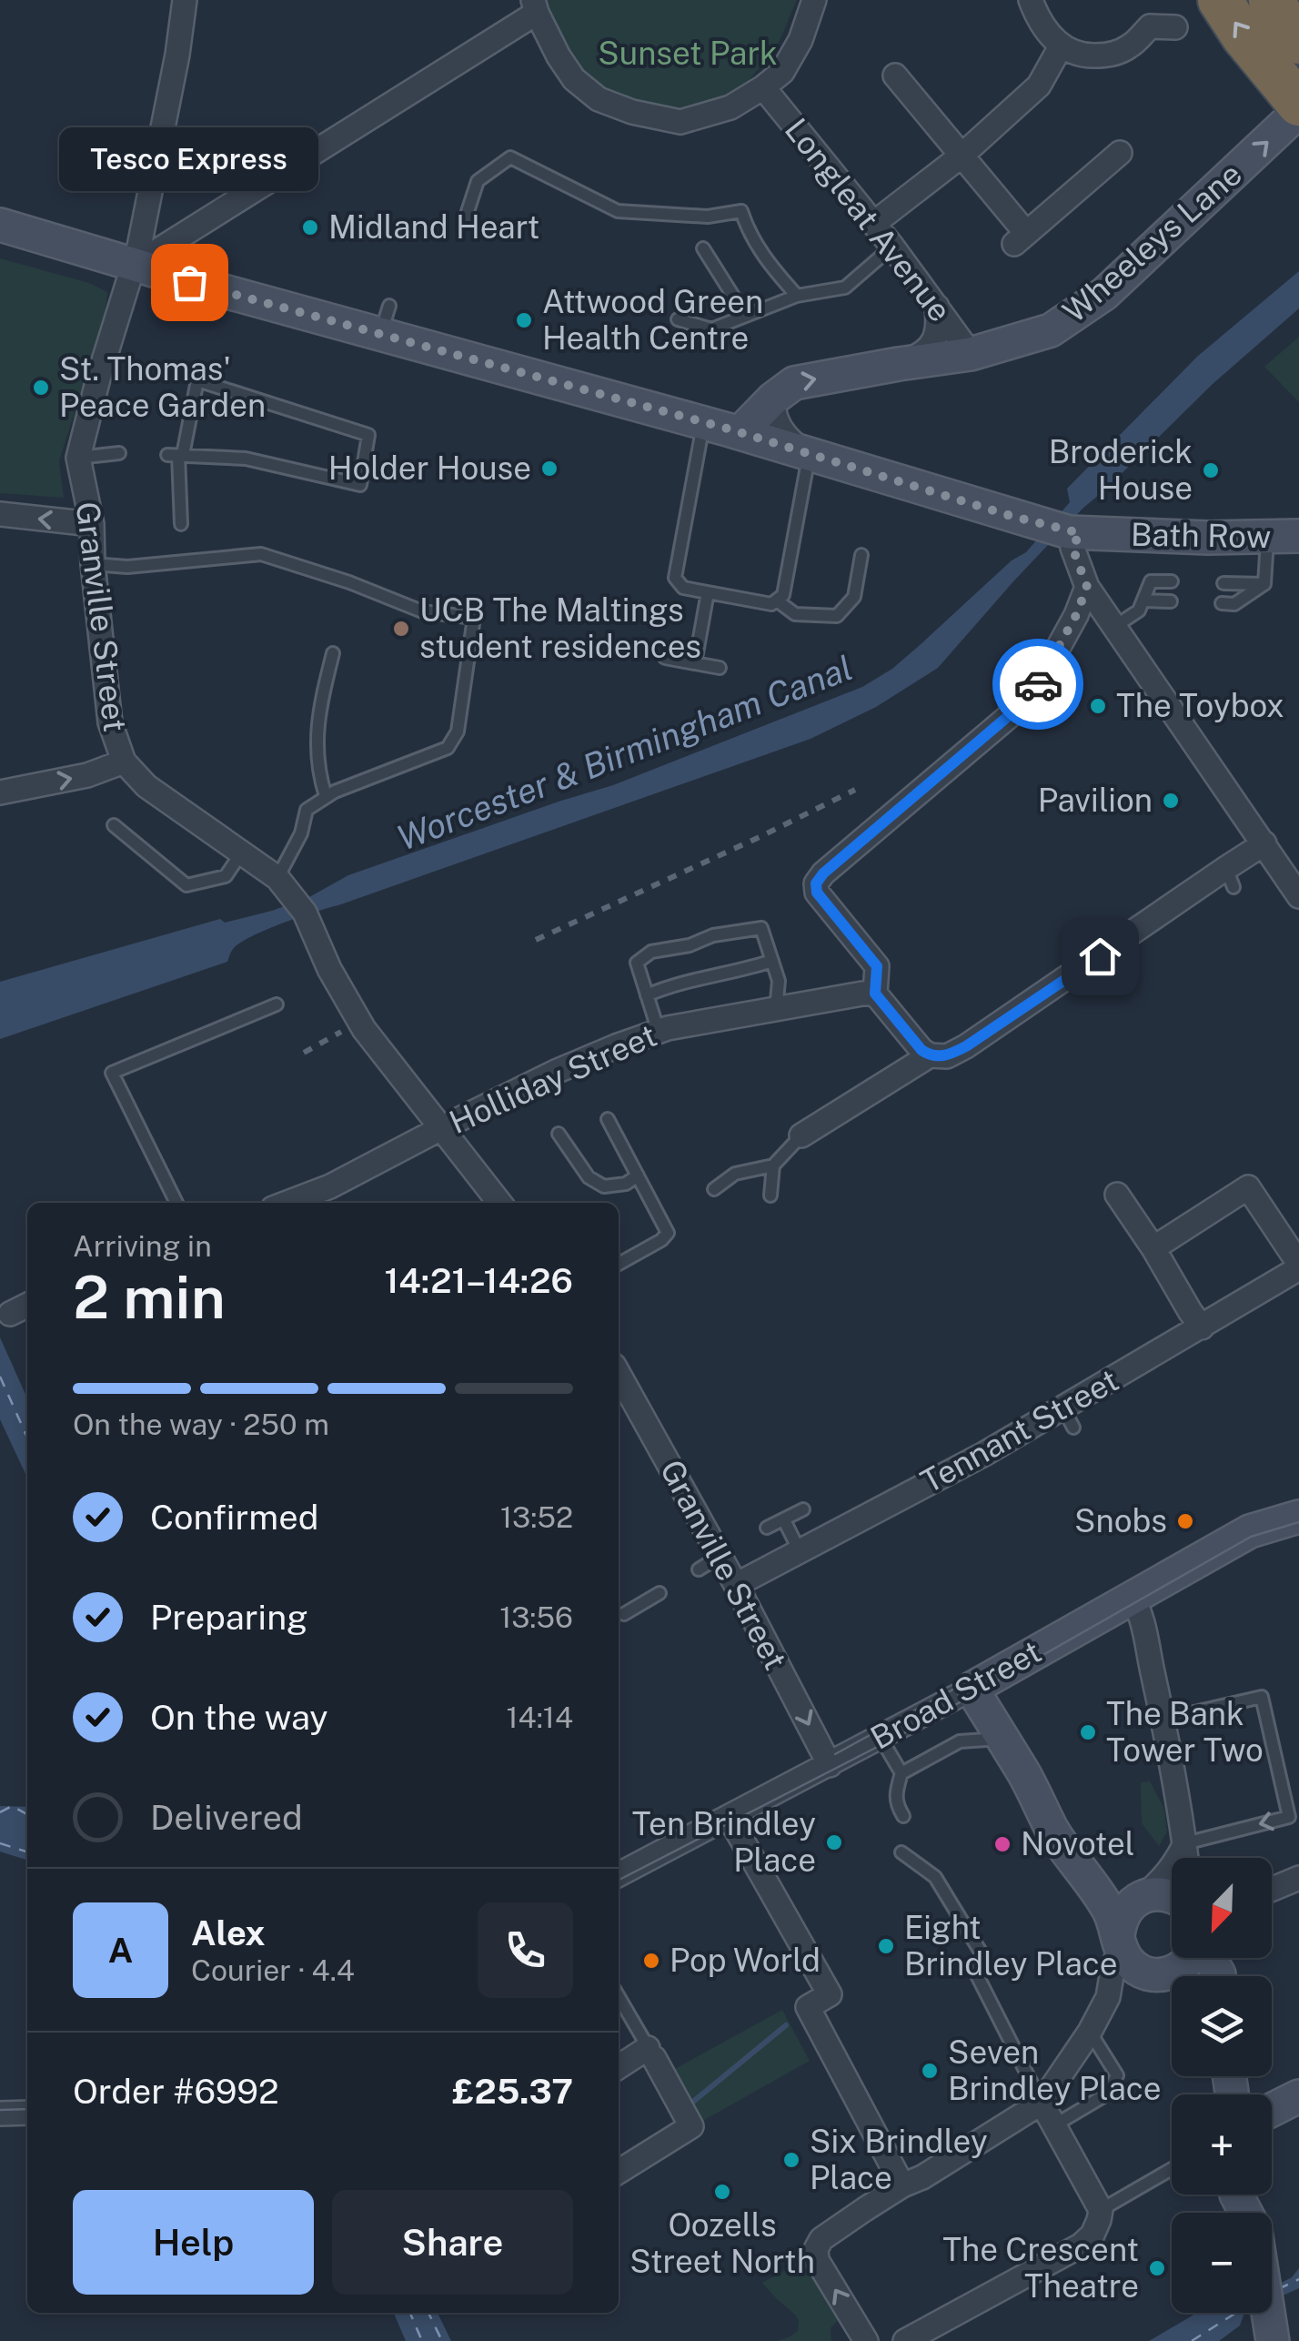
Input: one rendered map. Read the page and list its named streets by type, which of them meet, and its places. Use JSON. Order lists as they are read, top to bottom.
{
  "streets": {
    "street": [
      "Longleat Avenue",
      "Wheeleys Lane",
      "Bath Row",
      "Granville Street",
      "Holliday Street",
      "Tennant Street",
      "Broad Street"
    ]
  },
  "crossings": [
    ["Longleat Avenue", "Wheeleys Lane"],
    ["Wheeleys Lane", "Bath Row"],
    ["Bath Row", "Granville Street"],
    ["Granville Street", "Holliday Street"],
    ["Granville Street", "Tennant Street"],
    ["Granville Street", "Broad Street"]
  ],
  "water": ["Worcester & Birmingham Canal"],
  "parks": ["Sunset Park"],
  "places": [
    "Midland Heart",
    "Tesco Express",
    "Attwood Green Health Centre",
    "St. Thomas' Peace Garden",
    "Holder House",
    "Broderick House",
    "UCB The Maltings student residences",
    "The Toybox",
    "Pavilion",
    "Snobs",
    "The Bank Tower Two",
    "Ten Brindley Place",
    "Novotel",
    "Eight Brindley Place",
    "Pop World",
    "Seven Brindley Place",
    "Six Brindley Place",
    "Oozells Street North",
    "The Crescent Theatre"
  ],
  "north": "bottom left",
  "page": {
    "bubble": "Tesco Express",
    "heading": ["2 min", "Arriving in", "14:21–14:26"],
    "panel": [
      "Alex",
      "Courier · 4.4",
      "Order #6992",
      "£25.37"
    ],
    "bar": "On the way · 250 m",
    "list": [
      ["Confirmed", "13:52"],
      ["Preparing", "13:56"],
      ["On the way", "14:14"],
      "Delivered"
    ],
    "map_buttons": ["+", "−"],
    "round": "A",
    "buttons": ["Help", "Share"]
  }
}
